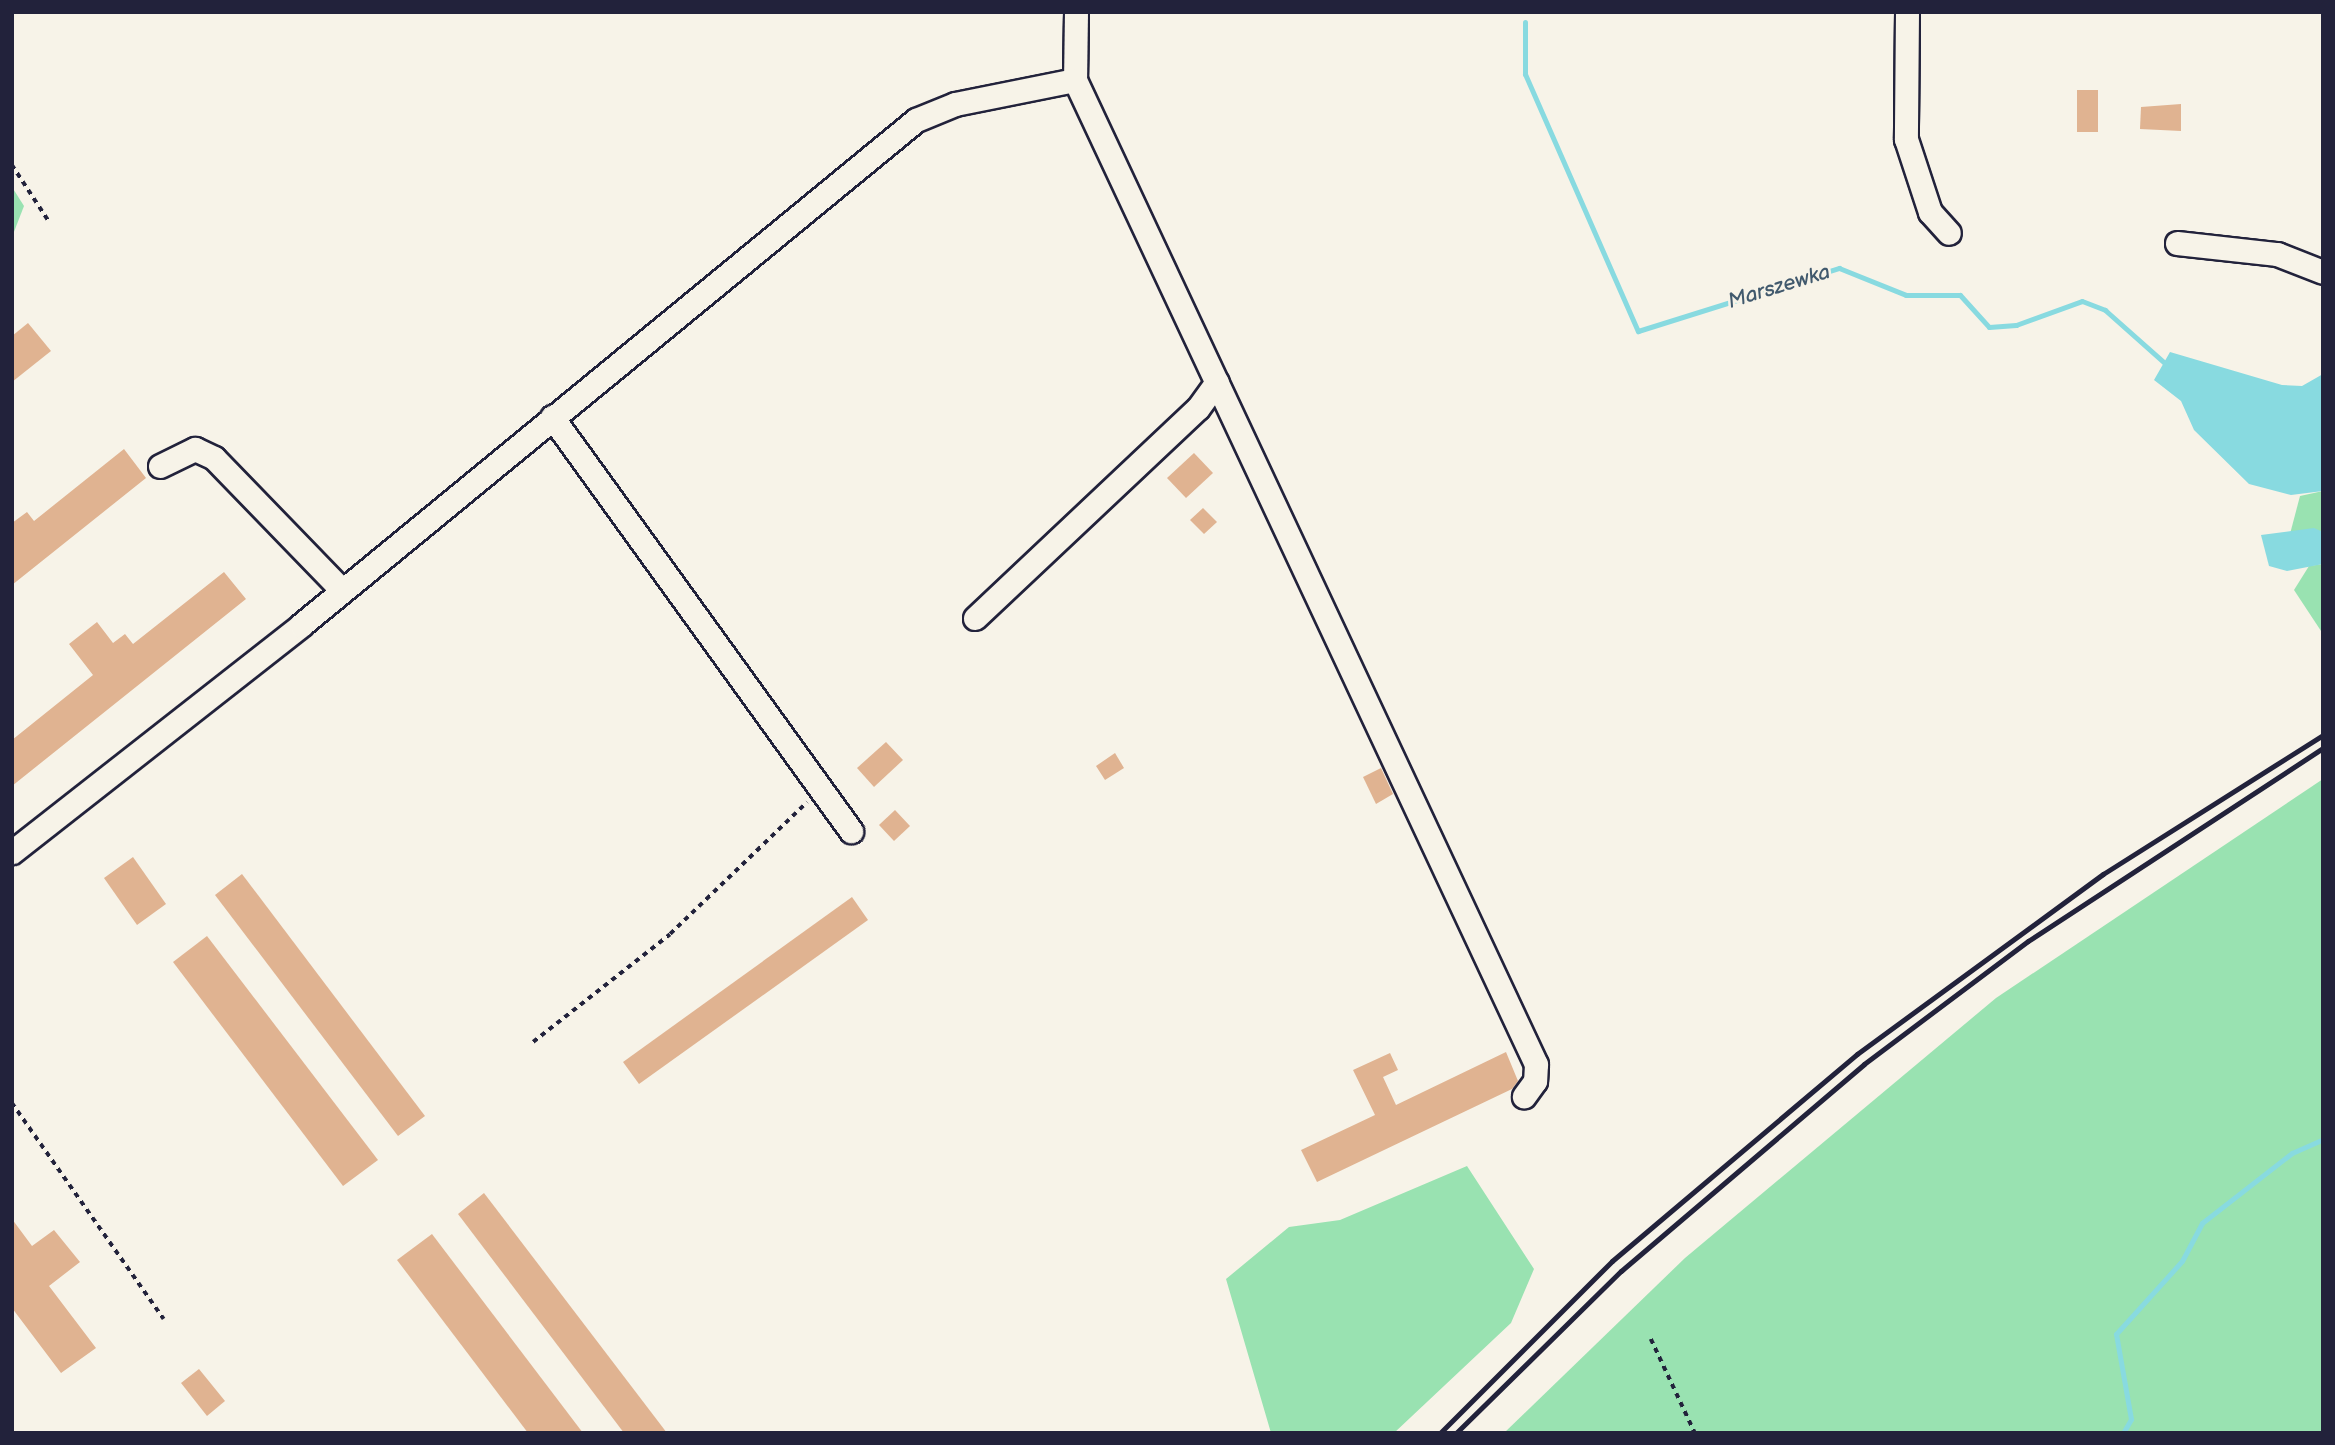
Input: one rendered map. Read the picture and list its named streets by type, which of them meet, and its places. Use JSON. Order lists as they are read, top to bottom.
{
  "water": ["Marszewka"]
}
